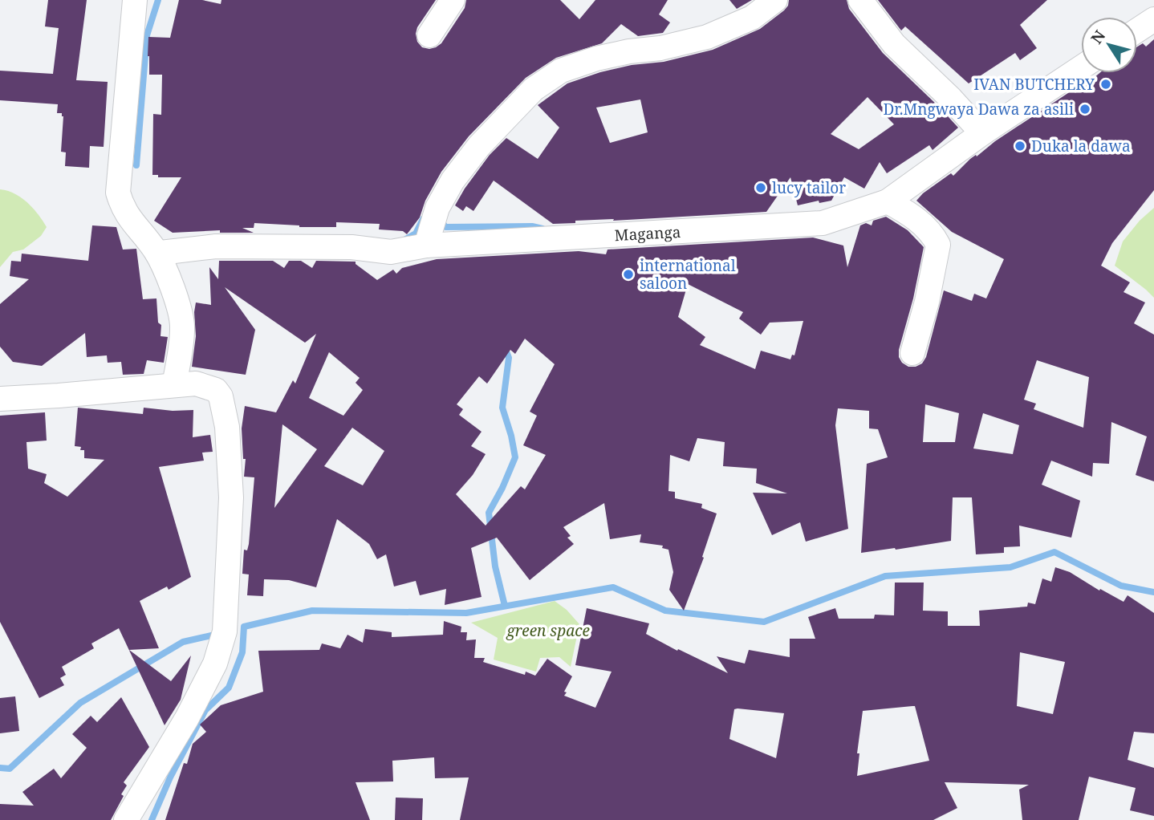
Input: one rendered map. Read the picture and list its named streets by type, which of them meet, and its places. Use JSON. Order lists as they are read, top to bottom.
{
  "streets": {
    "street": ["Maganga"]
  },
  "parks": ["green space"],
  "places": [
    "IVAN BUTCHERY",
    "Dr.Mngwaya Dawa za asili",
    "Duka la dawa",
    "lucy tailor",
    "international saloon"
  ],
  "north": "top left"
}
